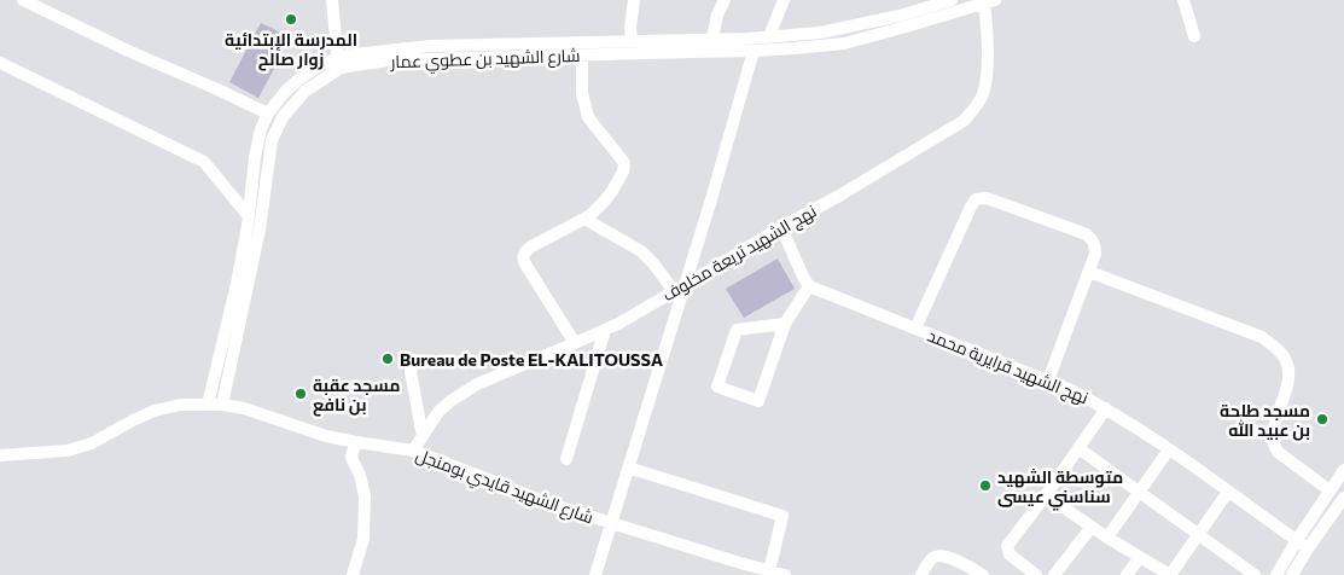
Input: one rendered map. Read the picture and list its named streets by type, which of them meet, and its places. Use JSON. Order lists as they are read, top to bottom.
{
  "streets": {
    "street": [
      "شارع الشهيد بن عطوي عمار",
      "نهج الشهيد تريعة مخلوف",
      "نهج الشهيد قرايرية محمد",
      "شارع الشهيد قايدي بومنجل"
    ]
  },
  "crossings": [
    ["شارع الشهيد بن عطوي عمار", "نهج الشهيد تريعة مخلوف"],
    ["شارع الشهيد بن عطوي عمار", "شارع الشهيد قايدي بومنجل"],
    ["نهج الشهيد تريعة مخلوف", "شارع الشهيد قايدي بومنجل"]
  ],
  "places": [
    "المدرسة الإبتدائية زوار صالح",
    "Bureau de Poste EL-KALITOUSSA",
    "مسجد عقبة بن نافع",
    "مسجد طلحة بن عبيد الله",
    "متوسطة الشهيد سناسني عيسى"
  ]
}
